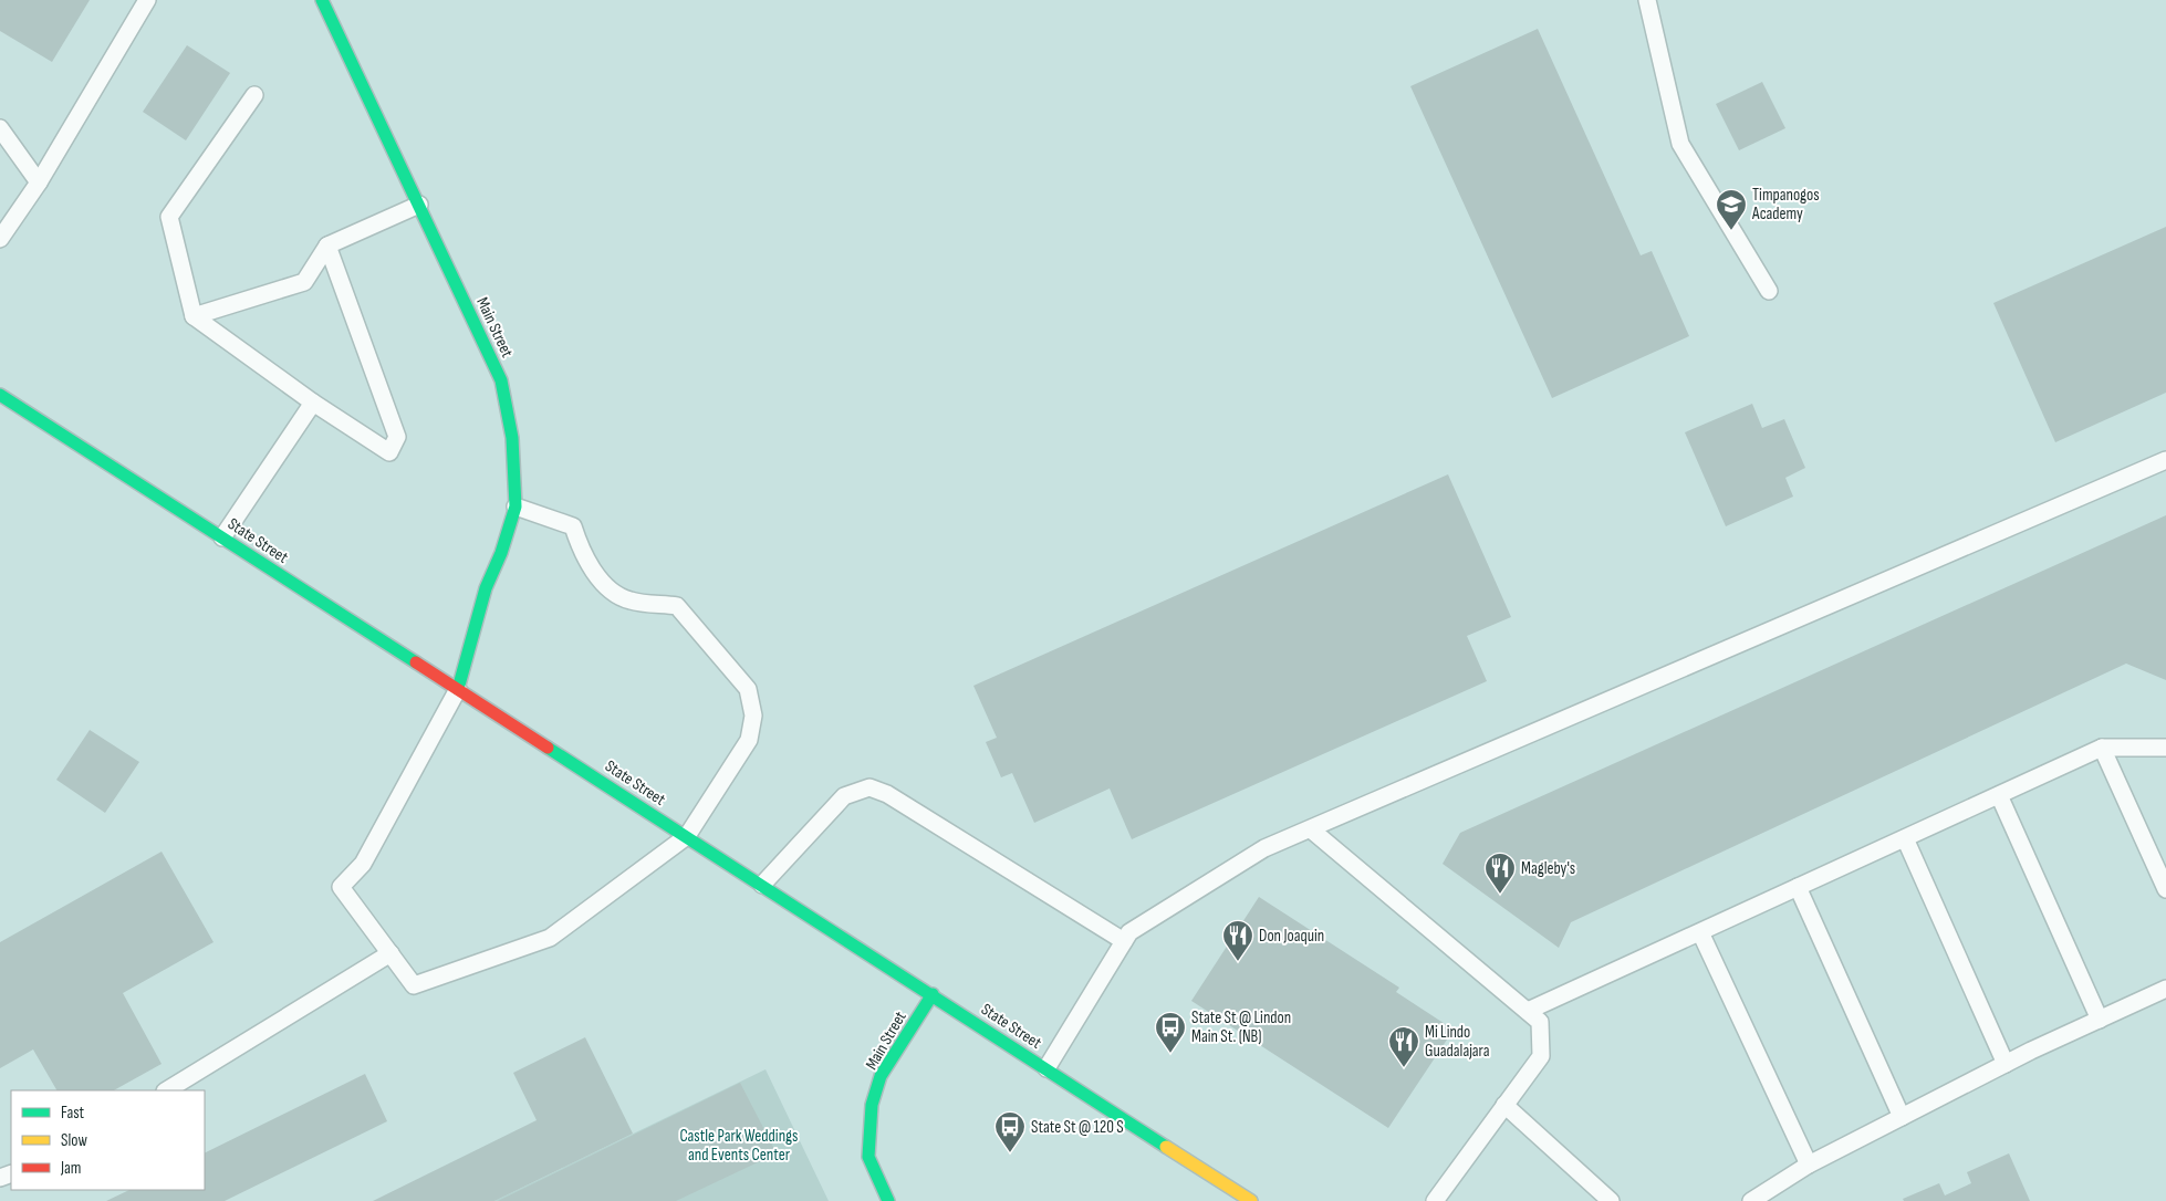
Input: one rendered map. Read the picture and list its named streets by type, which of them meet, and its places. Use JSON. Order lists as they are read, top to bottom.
{
  "streets": {
    "main road": ["Main Street", "State Street"]
  },
  "crossings": [
    ["Main Street", "State Street"]
  ],
  "parks": ["Castle Park Weddings and Events Center"],
  "places": {
    "school or university": ["Timpanogos Academy"],
    "restaurant": ["Magleby's", "Don Joaquin", "Mi Lindo Guadalajara"],
    "bus stop": ["State St @ Lindon Main St. (NB)", "State St @ 120 S"]
  },
  "legend": ["Fast", "Slow", "Jam"]
}
